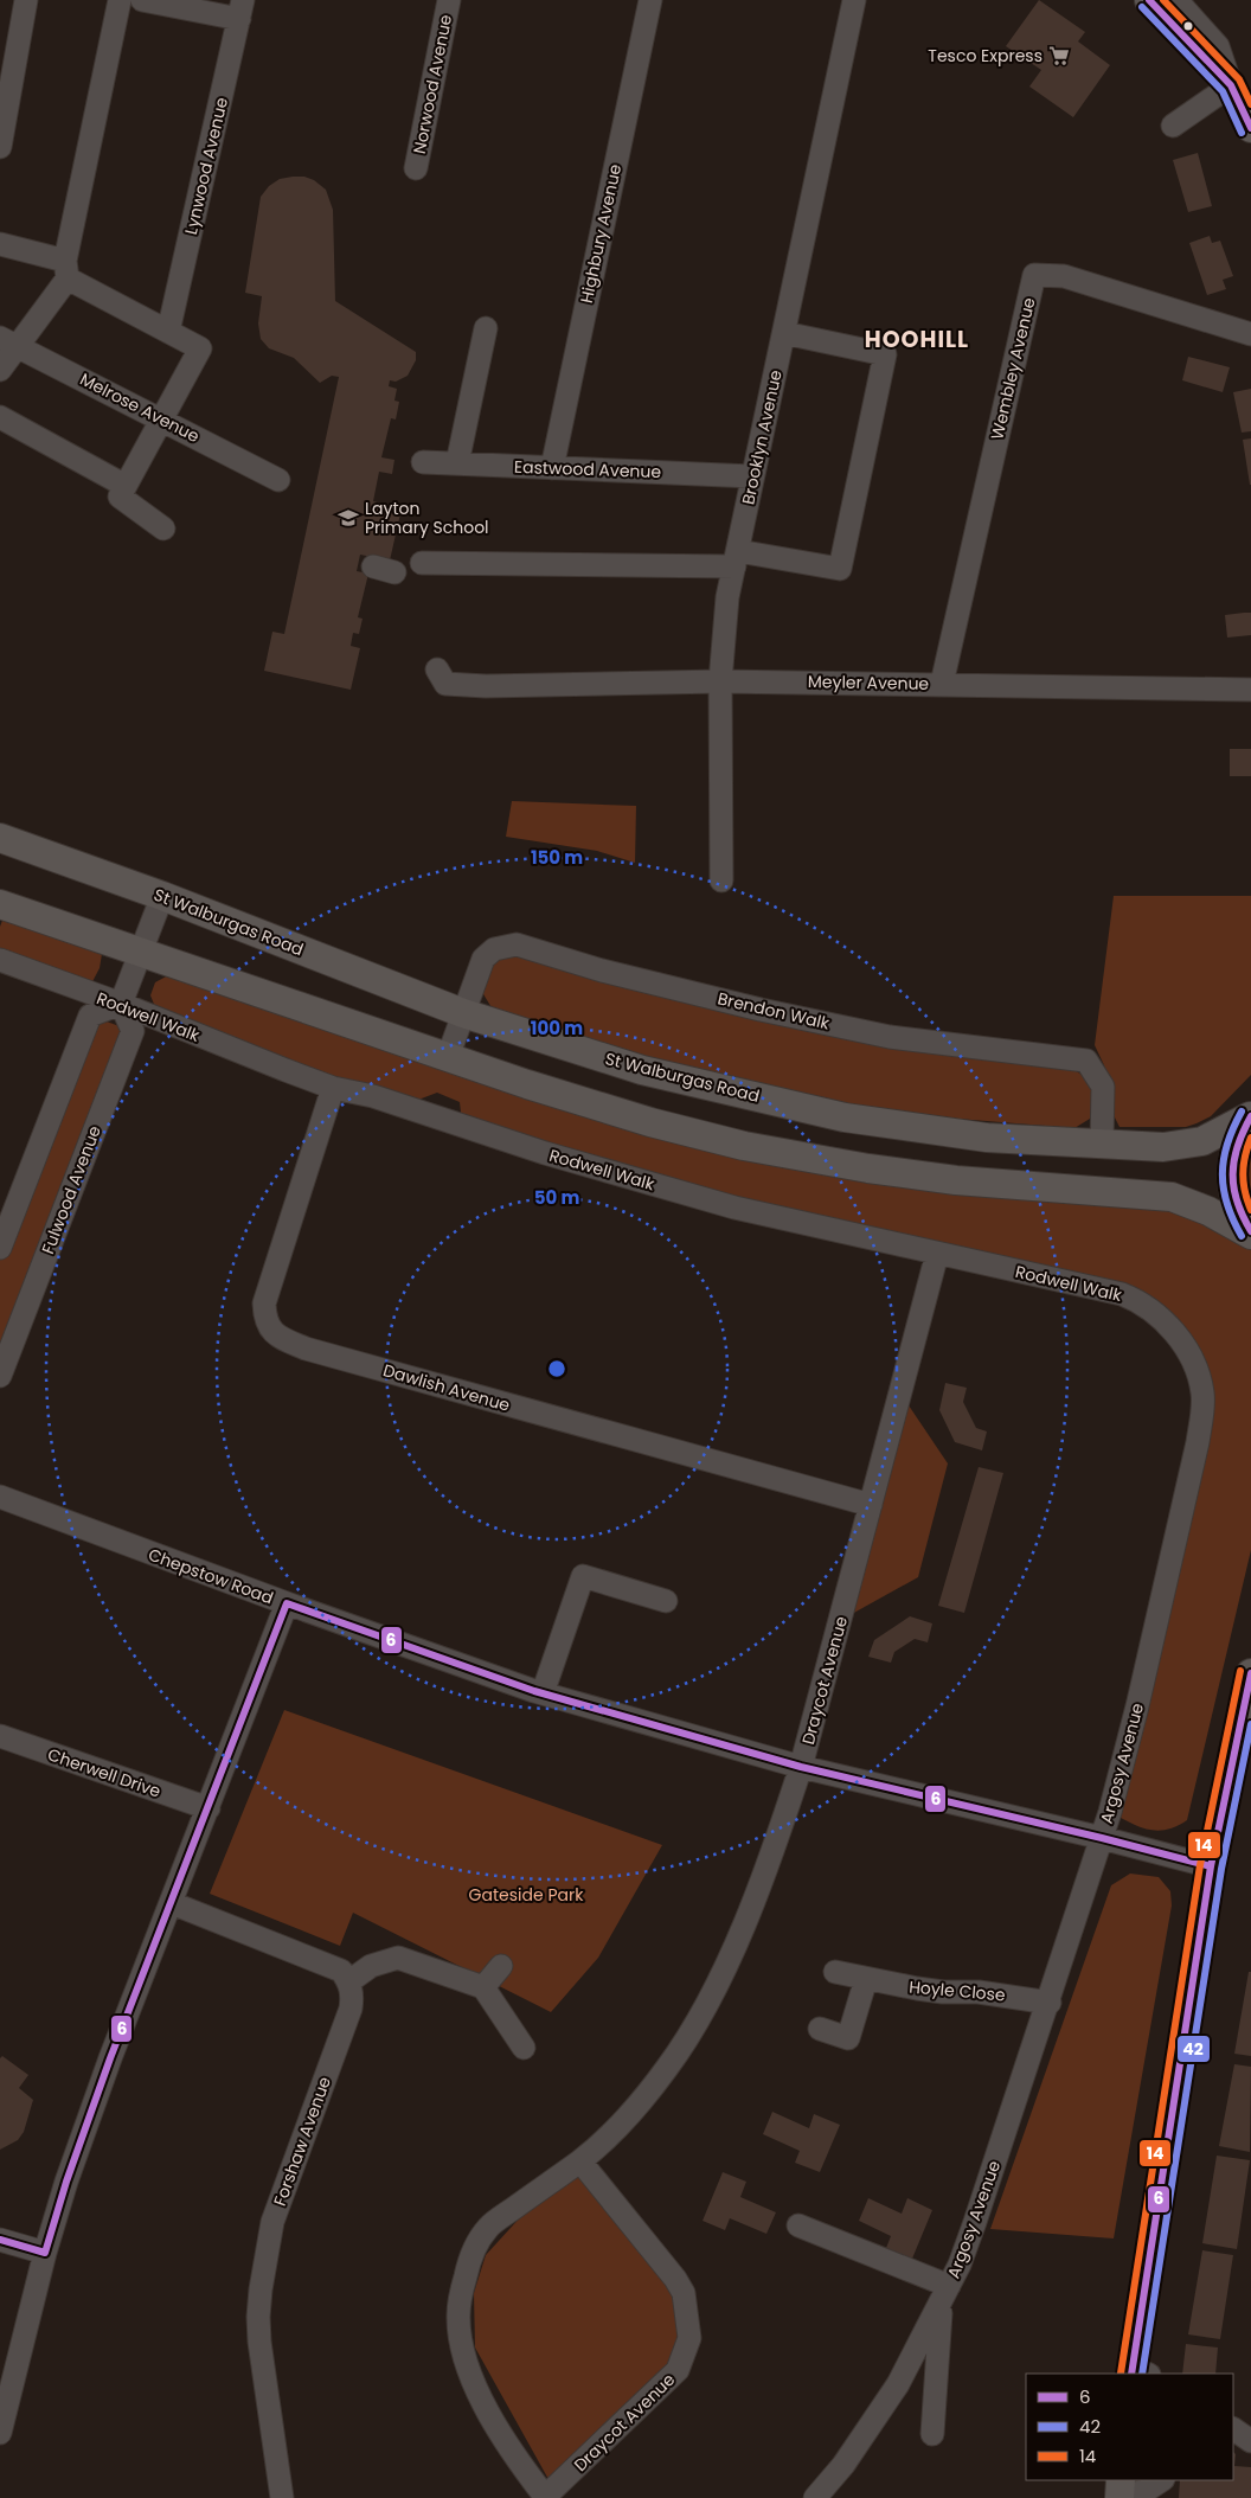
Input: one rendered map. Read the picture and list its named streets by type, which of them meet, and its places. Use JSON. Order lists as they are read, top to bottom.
{
  "streets": {
    "main road": ["St Walburgas Road"],
    "street": [
      "Norwood Avenue",
      "Lynwood Avenue",
      "Highbury Avenue",
      "Wembley Avenue",
      "Melrose Avenue",
      "Brooklyn Avenue",
      "Eastwood Avenue",
      "Meyler Avenue",
      "Brendon Walk",
      "Rodwell Walk",
      "Fulwood Avenue",
      "Dawlish Avenue",
      "Chepstow Road",
      "Draycot Avenue",
      "Argosy Avenue",
      "Cherwell Drive",
      "Hoyle Close",
      "Forshaw Avenue"
    ]
  },
  "crossings": [
    ["Highbury Avenue", "Eastwood Avenue"],
    ["Wembley Avenue", "Meyler Avenue"],
    ["Brooklyn Avenue", "Eastwood Avenue"],
    ["Brooklyn Avenue", "Meyler Avenue"],
    ["St Walburgas Road", "Brendon Walk"],
    ["Rodwell Walk", "Fulwood Avenue"],
    ["Rodwell Walk", "Dawlish Avenue"],
    ["Rodwell Walk", "Draycot Avenue"],
    ["Rodwell Walk", "Argosy Avenue"],
    ["Dawlish Avenue", "Draycot Avenue"],
    ["Chepstow Road", "Draycot Avenue"],
    ["Chepstow Road", "Argosy Avenue"],
    ["Argosy Avenue", "Hoyle Close"]
  ],
  "districts": ["HOOHILL"],
  "parks": ["Gateside Park"],
  "places": {
    "supermarket": ["Tesco Express"],
    "school or university": ["Layton Primary School"]
  },
  "lines": ["transit line 6", "transit line 14", "transit line 42"],
  "legend": ["6", "42", "14"],
  "rings": ["150 m", "100 m", "50 m"]
}
